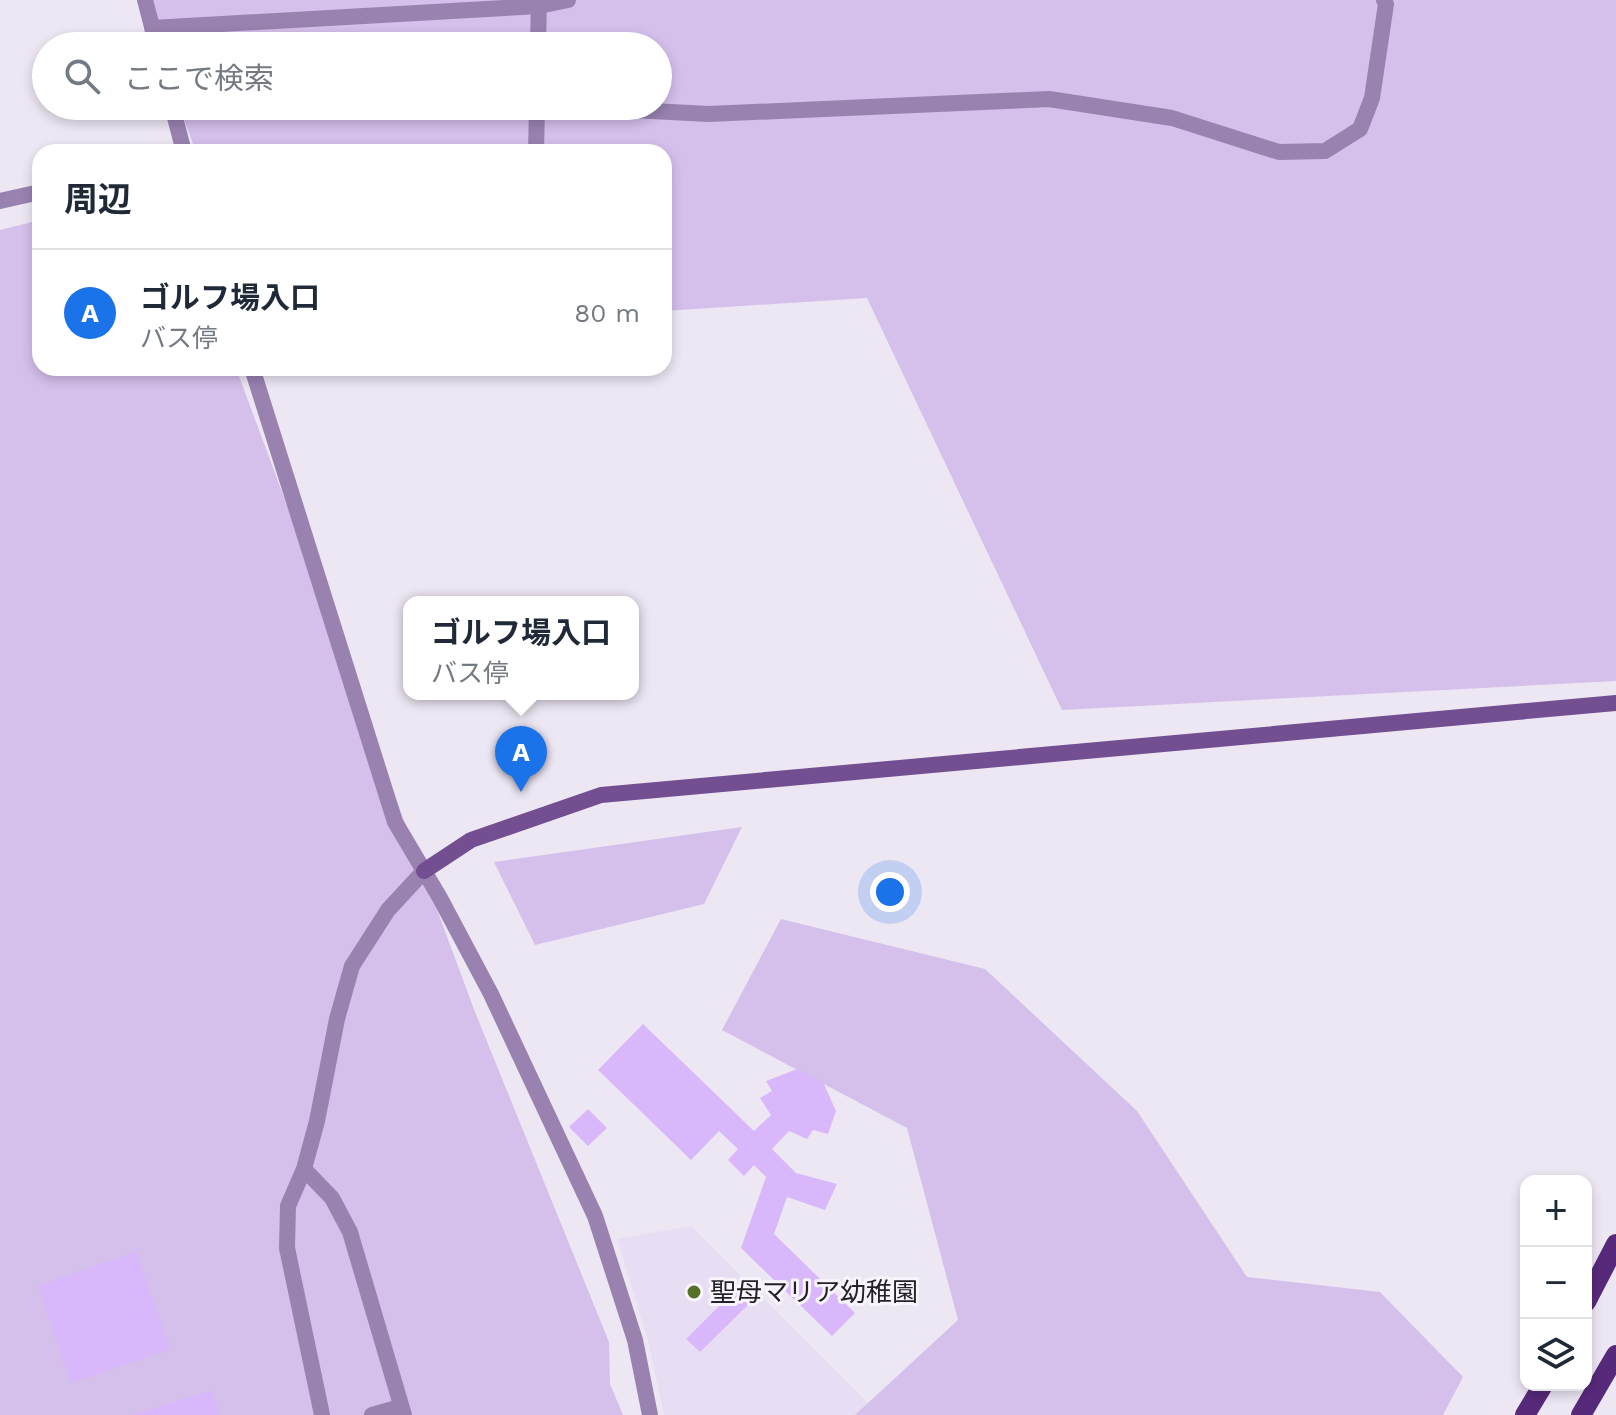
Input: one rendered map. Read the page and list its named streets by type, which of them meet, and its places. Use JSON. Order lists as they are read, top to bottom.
{
  "places": ["聖母マリア幼稚園"],
  "page": {
    "search": "ここで検索",
    "heading": "周辺",
    "list": [
      {
        "mark": "A",
        "name": "ゴルフ場入口",
        "note": "バス停",
        "value": "80 m"
      }
    ],
    "popup": ["ゴルフ場入口", "バス停"],
    "pins": "A",
    "map_buttons": ["+", "−"]
  }
}
